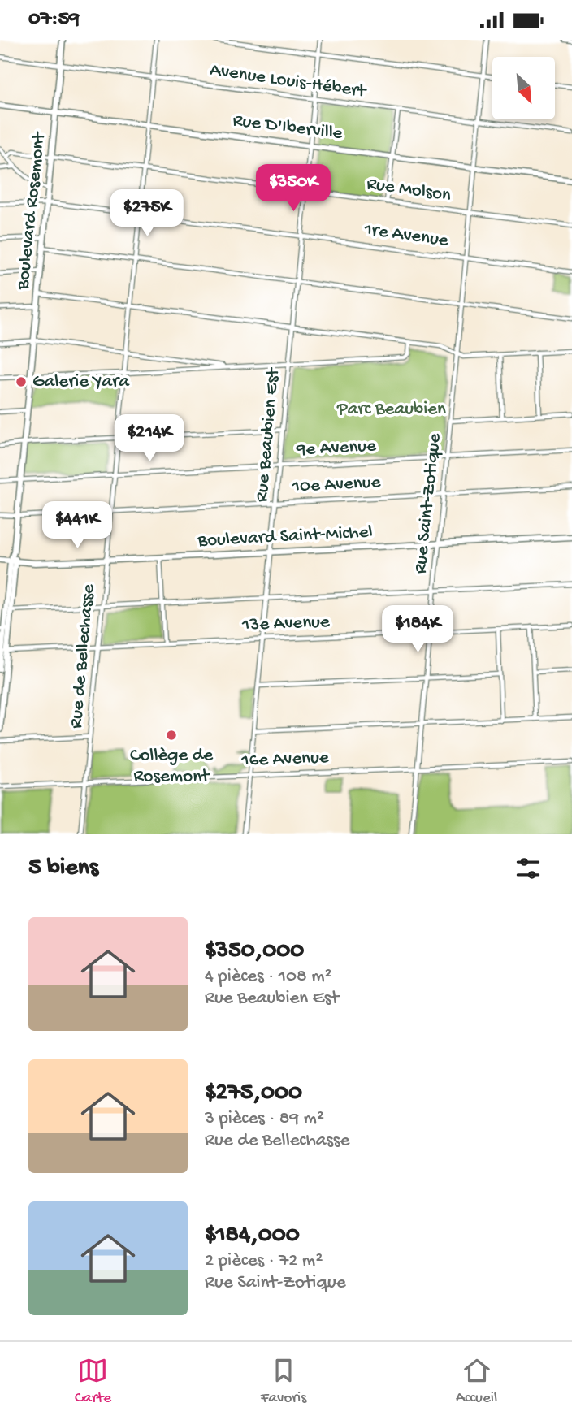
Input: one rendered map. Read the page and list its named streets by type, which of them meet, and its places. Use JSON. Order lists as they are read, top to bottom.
{
  "streets": {
    "main road": ["Rue D'Iberville", "Boulevard Rosemont", "Boulevard Saint-Michel"],
    "street": [
      "Avenue Louis-Hébert",
      "Rue Molson",
      "1re Avenue",
      "Rue Beaubien Est",
      "9e Avenue",
      "10e Avenue",
      "Rue Saint-Zotique",
      "13e Avenue",
      "Rue de Bellechasse",
      "16e Avenue"
    ]
  },
  "crossings": [
    ["Avenue Louis-Hébert", "Boulevard Rosemont"],
    ["Avenue Louis-Hébert", "Rue Beaubien Est"],
    ["Avenue Louis-Hébert", "Rue Saint-Zotique"],
    ["Avenue Louis-Hébert", "Rue de Bellechasse"],
    ["Rue D'Iberville", "Boulevard Rosemont"],
    ["Rue D'Iberville", "Rue Beaubien Est"],
    ["Rue D'Iberville", "Rue Saint-Zotique"],
    ["Rue D'Iberville", "Rue de Bellechasse"],
    ["Rue Molson", "Boulevard Rosemont"],
    ["Rue Molson", "Rue Beaubien Est"],
    ["Rue Molson", "Rue Saint-Zotique"],
    ["Rue Molson", "Rue de Bellechasse"],
    ["Boulevard Rosemont", "1re Avenue"],
    ["Boulevard Rosemont", "9e Avenue"],
    ["Boulevard Rosemont", "10e Avenue"],
    ["Boulevard Rosemont", "Boulevard Saint-Michel"],
    ["Boulevard Rosemont", "13e Avenue"],
    ["1re Avenue", "Rue Beaubien Est"],
    ["1re Avenue", "Rue Saint-Zotique"],
    ["1re Avenue", "Rue de Bellechasse"],
    ["Rue Beaubien Est", "9e Avenue"],
    ["Rue Beaubien Est", "10e Avenue"],
    ["Rue Beaubien Est", "Boulevard Saint-Michel"],
    ["Rue Beaubien Est", "13e Avenue"],
    ["Rue Beaubien Est", "16e Avenue"],
    ["9e Avenue", "Rue Saint-Zotique"],
    ["9e Avenue", "Rue de Bellechasse"],
    ["10e Avenue", "Rue Saint-Zotique"],
    ["10e Avenue", "Rue de Bellechasse"],
    ["Rue Saint-Zotique", "Boulevard Saint-Michel"],
    ["Rue Saint-Zotique", "13e Avenue"],
    ["Rue Saint-Zotique", "16e Avenue"],
    ["Boulevard Saint-Michel", "Rue de Bellechasse"],
    ["13e Avenue", "Rue de Bellechasse"],
    ["Rue de Bellechasse", "16e Avenue"]
  ],
  "parks": ["Parc Beaubien"],
  "places": ["Galerie Yara", "Collège de Rosemont"],
  "north": "bottom right",
  "page": {
    "status": "07:59",
    "price": [
      "$350K",
      "$275K",
      "$214K",
      "$441K",
      "$184K"
    ],
    "heading": "5 biens",
    "list": [
      {
        "name": "$350,000",
        "note": "4 pièces · 108 m² · Rue Beaubien Est"
      },
      {
        "name": "$275,000",
        "note": "3 pièces · 89 m² · Rue de Bellechasse"
      },
      {
        "name": "$184,000",
        "note": "2 pièces · 72 m² · Rue Saint-Zotique"
      }
    ],
    "tabs": ["Carte", "Favoris", "Accueil"]
  }
}
